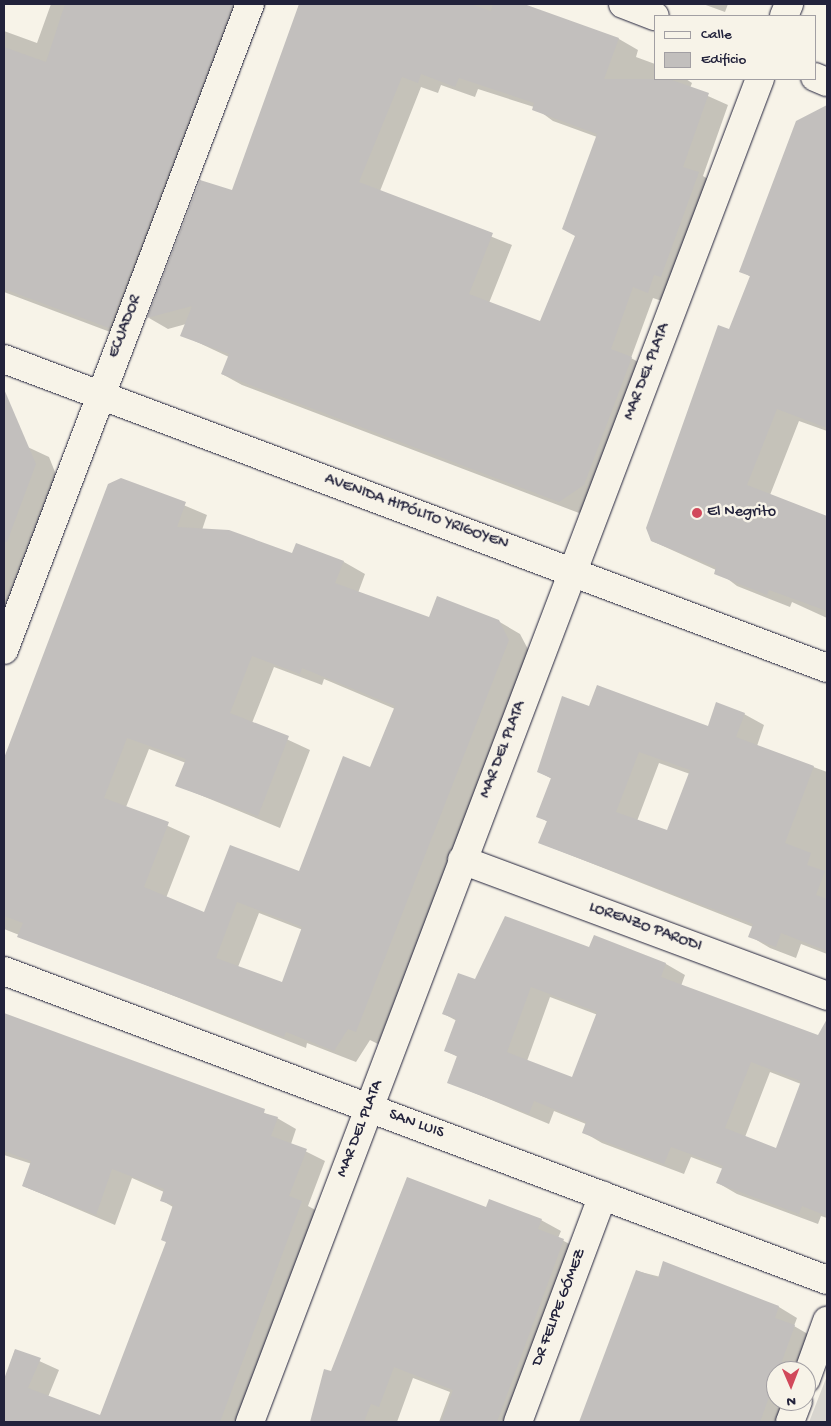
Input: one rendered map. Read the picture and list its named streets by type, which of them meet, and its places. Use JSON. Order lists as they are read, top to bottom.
{
  "streets": {
    "street": [
      "ECUADOR",
      "MAR DEL PLATA",
      "AVENIDA HIPÓLITO YRIGOYEN",
      "LORENZO PARODI",
      "SAN LUIS",
      "DR FELIPE GÓMEZ"
    ]
  },
  "crossings": [
    ["ECUADOR", "AVENIDA HIPÓLITO YRIGOYEN"],
    ["MAR DEL PLATA", "AVENIDA HIPÓLITO YRIGOYEN"],
    ["MAR DEL PLATA", "LORENZO PARODI"],
    ["MAR DEL PLATA", "SAN LUIS"],
    ["SAN LUIS", "DR FELIPE GÓMEZ"]
  ],
  "places": ["El Negrito"],
  "legend": ["Calle", "Edificio"],
  "north": "bottom"
}
